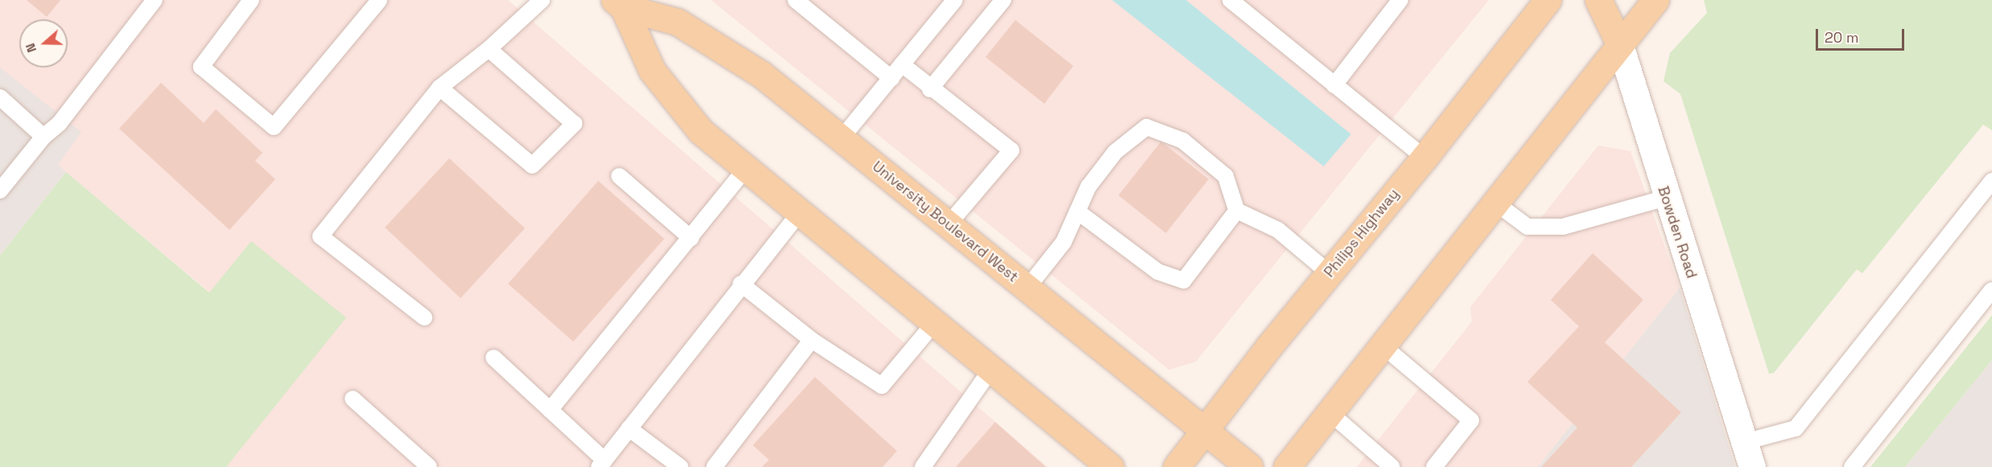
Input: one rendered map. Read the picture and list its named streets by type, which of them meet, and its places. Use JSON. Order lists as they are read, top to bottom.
{
  "streets": {
    "main road": ["University Boulevard West", "Bowden Road", "Philips Highway"]
  },
  "crossings": [
    ["University Boulevard West", "Philips Highway"]
  ],
  "scale_bar": "20 m",
  "north": "left"
}
